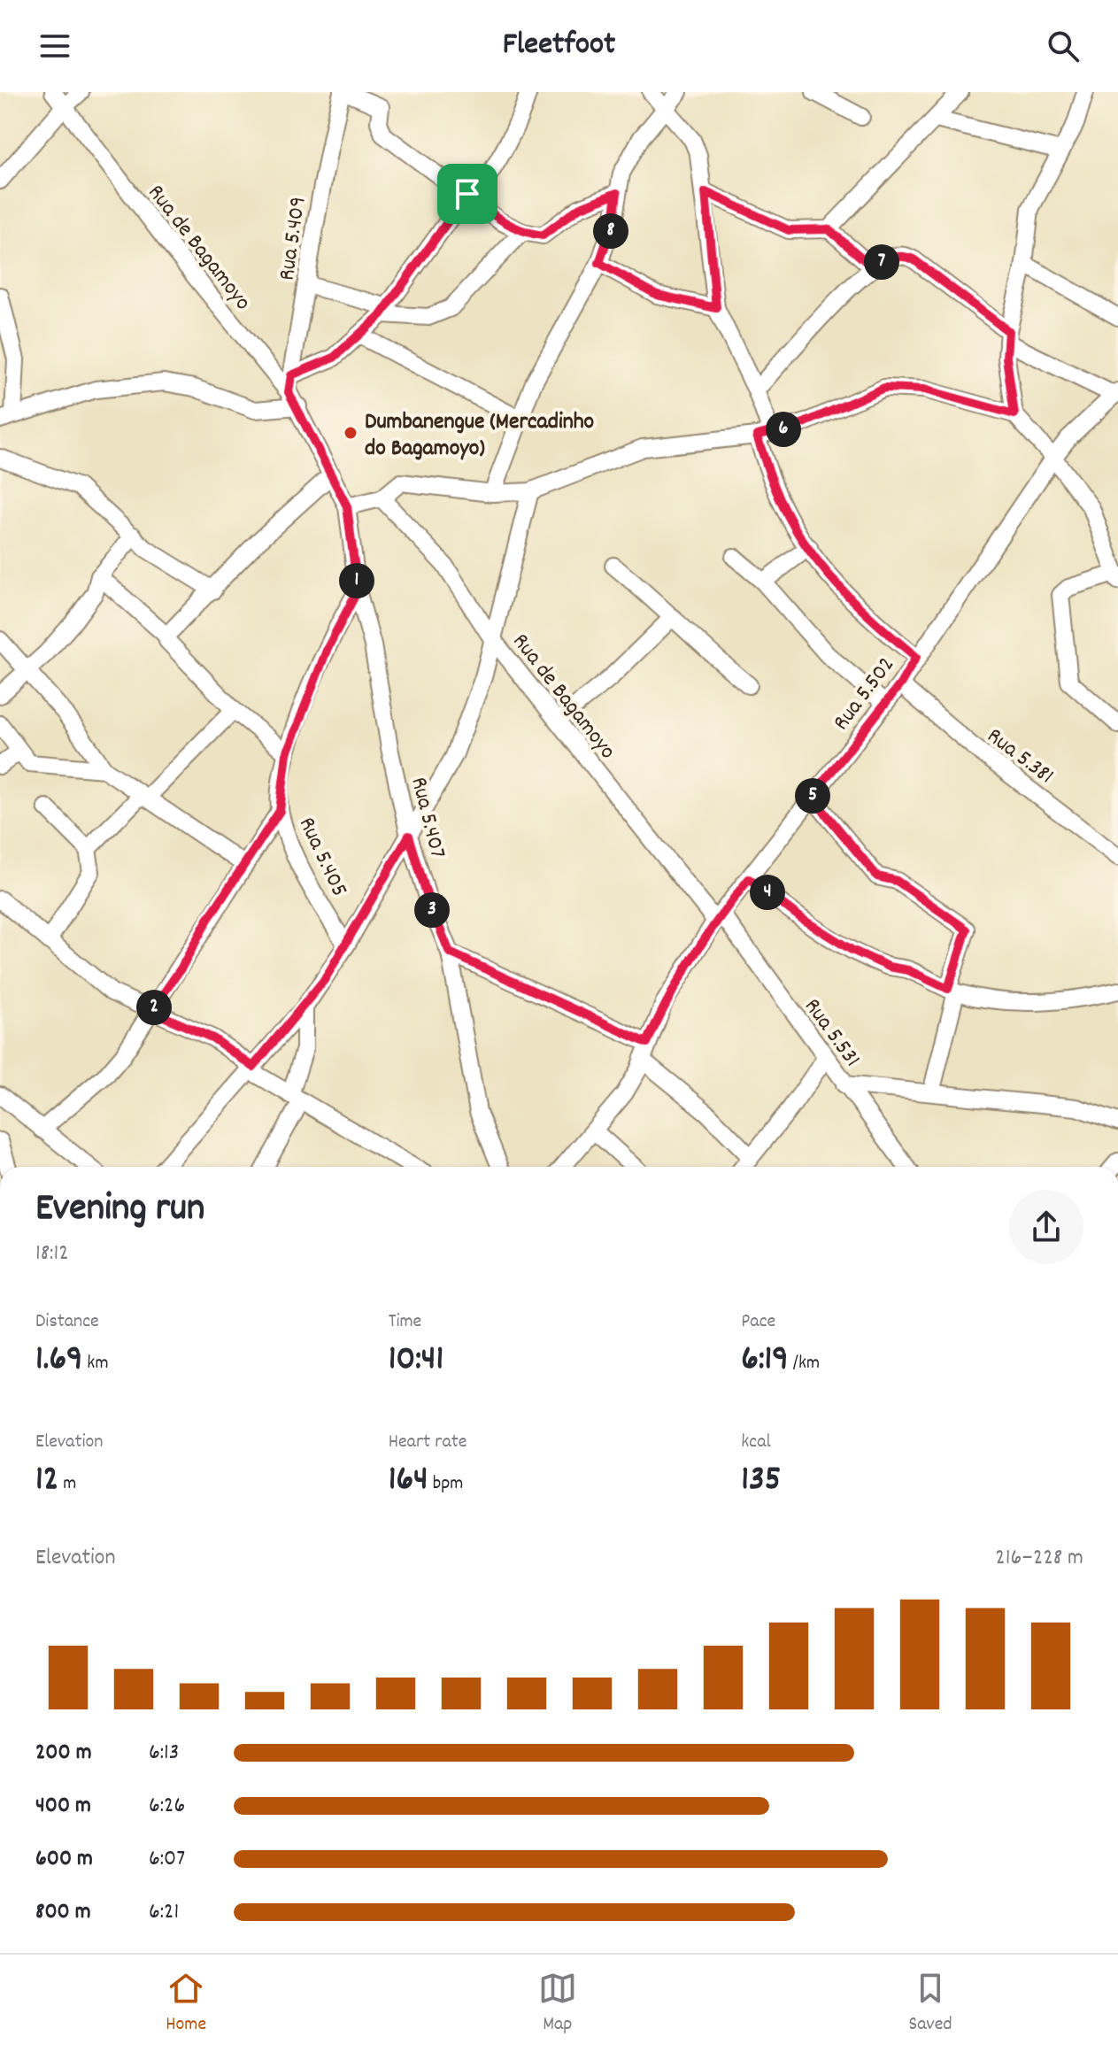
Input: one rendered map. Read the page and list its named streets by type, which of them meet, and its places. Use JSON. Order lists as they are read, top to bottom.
{
  "streets": {
    "street": [
      "Rua 5.409",
      "Rua de Bagamoyo",
      "Rua 5.502",
      "Rua 5.381",
      "Rua 5.407",
      "Rua 5.405",
      "Rua 5.531"
    ]
  },
  "crossings": [
    ["Rua 5.409", "Rua de Bagamoyo"],
    ["Rua de Bagamoyo", "Rua 5.502"],
    ["Rua de Bagamoyo", "Rua 5.407"],
    ["Rua de Bagamoyo", "Rua 5.531"],
    ["Rua 5.502", "Rua 5.381"],
    ["Rua 5.502", "Rua 5.531"],
    ["Rua 5.407", "Rua 5.405"]
  ],
  "places": ["Dumbanengue (Mercadinho do Bagamoyo)"],
  "page": {
    "header": "Fleetfoot",
    "pins": [
      "8",
      "7",
      "6",
      "1",
      "5",
      "4",
      "3",
      "2"
    ],
    "heading": ["Evening run", "18:12"],
    "stats": [
      ["Distance", "1.69 km"],
      ["Time", "10:41"],
      ["Pace", "6:19 /km"],
      ["Elevation", "12 m"],
      ["Heart rate", "164 bpm"],
      ["kcal", "135"]
    ],
    "chart": ["Elevation", "216–228 m"],
    "list": [
      {
        "name": "200 m",
        "note": "6:13"
      },
      {
        "name": "400 m",
        "note": "6:26"
      },
      {
        "name": "600 m",
        "note": "6:07"
      },
      {
        "name": "800 m",
        "note": "6:21"
      }
    ],
    "tabs": ["Home", "Map", "Saved"]
  }
}
